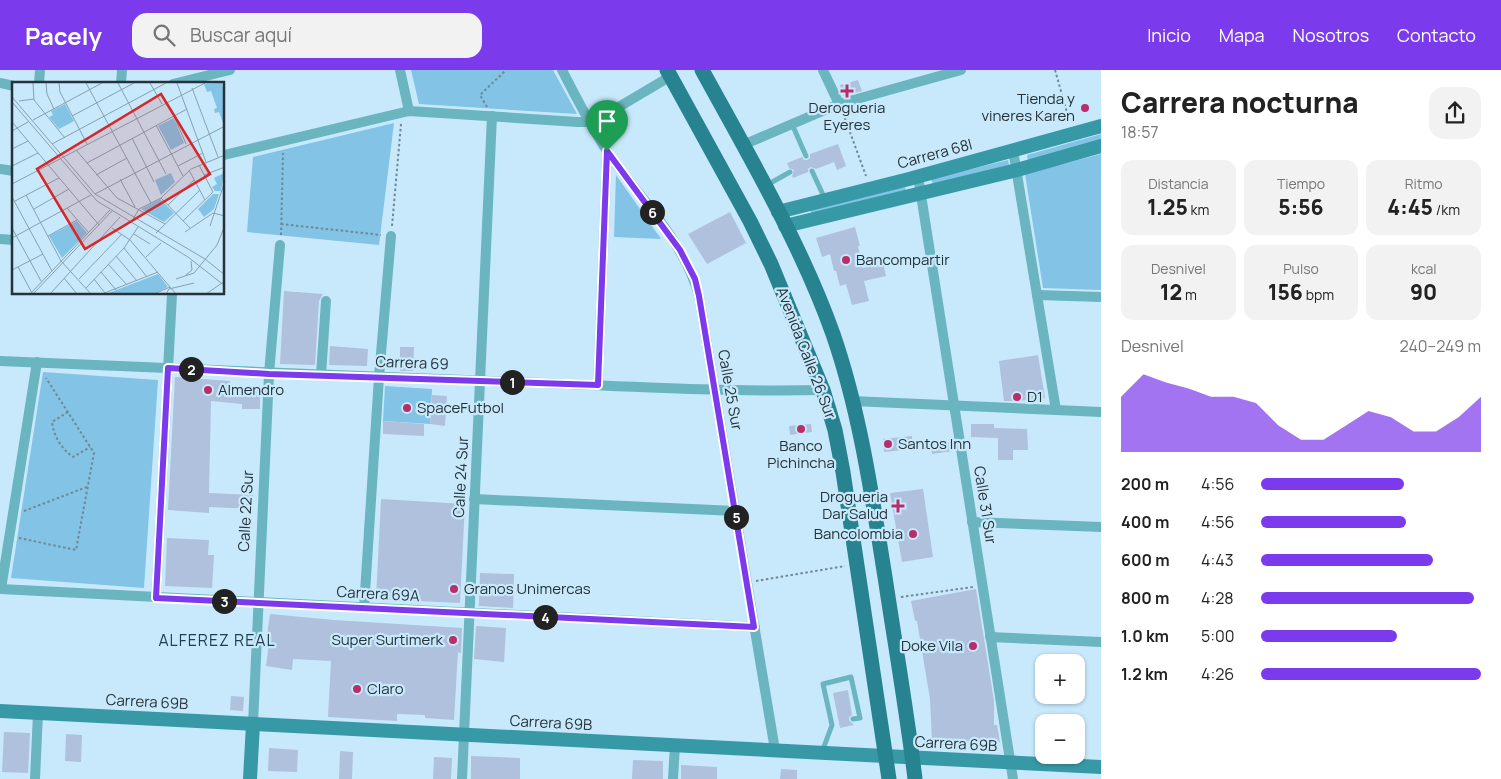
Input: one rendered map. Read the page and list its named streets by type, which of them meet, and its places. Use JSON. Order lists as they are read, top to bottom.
{
  "streets": {
    "main road": ["Avenida Calle 26 Sur"],
    "street": [
      "Carrera 68I",
      "Carrera 69",
      "Calle 25 Sur",
      "Calle 24 Sur",
      "Calle 31 Sur",
      "Calle 22 Sur",
      "Carrera 69A",
      "Carrera 69B"
    ]
  },
  "crossings": [
    ["Carrera 68I", "Avenida Calle 26 Sur"],
    ["Carrera 68I", "Calle 31 Sur"],
    ["Avenida Calle 26 Sur", "Carrera 69"],
    ["Avenida Calle 26 Sur", "Carrera 69B"],
    ["Carrera 69", "Calle 25 Sur"],
    ["Carrera 69", "Calle 24 Sur"],
    ["Carrera 69", "Calle 22 Sur"],
    ["Calle 25 Sur", "Carrera 69A"],
    ["Calle 25 Sur", "Carrera 69B"],
    ["Calle 24 Sur", "Carrera 69A"],
    ["Calle 24 Sur", "Carrera 69B"],
    ["Calle 31 Sur", "Carrera 69B"],
    ["Calle 22 Sur", "Carrera 69A"],
    ["Calle 22 Sur", "Carrera 69B"]
  ],
  "districts": ["ALFEREZ REAL"],
  "places": {
    "health": ["Derogueria Eyeres", "Drogueria Dar Salud"],
    "other": [
      "Tienda y vineres Karen",
      "Bancompartir",
      "Almendro",
      "D1",
      "SpaceFutbol",
      "Banco Pichincha",
      "Santos Inn",
      "Bancolombia",
      "Granos Unimercas",
      "Super Surtimerk",
      "Doke Vila",
      "Claro"
    ]
  },
  "page": {
    "header": "Pacely",
    "search": "Buscar aquí",
    "nav": [
      "Inicio",
      "Mapa",
      "Nosotros",
      "Contacto"
    ],
    "heading": ["Carrera nocturna", "18:57"],
    "stats": [
      ["Distancia", "1.25 km"],
      ["Tiempo", "5:56"],
      ["Ritmo", "4:45 /km"],
      ["Desnivel", "12 m"],
      ["Pulso", "156 bpm"],
      ["kcal", "90"]
    ],
    "pins": [
      "6",
      "2",
      "1",
      "5",
      "3",
      "4"
    ],
    "chart": ["Desnivel", "240–249 m"],
    "list": [
      {
        "name": "200 m",
        "note": "4:56"
      },
      {
        "name": "400 m",
        "note": "4:56"
      },
      {
        "name": "600 m",
        "note": "4:43"
      },
      {
        "name": "800 m",
        "note": "4:28"
      },
      {
        "name": "1.0 km",
        "note": "5:00"
      },
      {
        "name": "1.2 km",
        "note": "4:26"
      }
    ],
    "map_buttons": ["+", "−"]
  }
}
